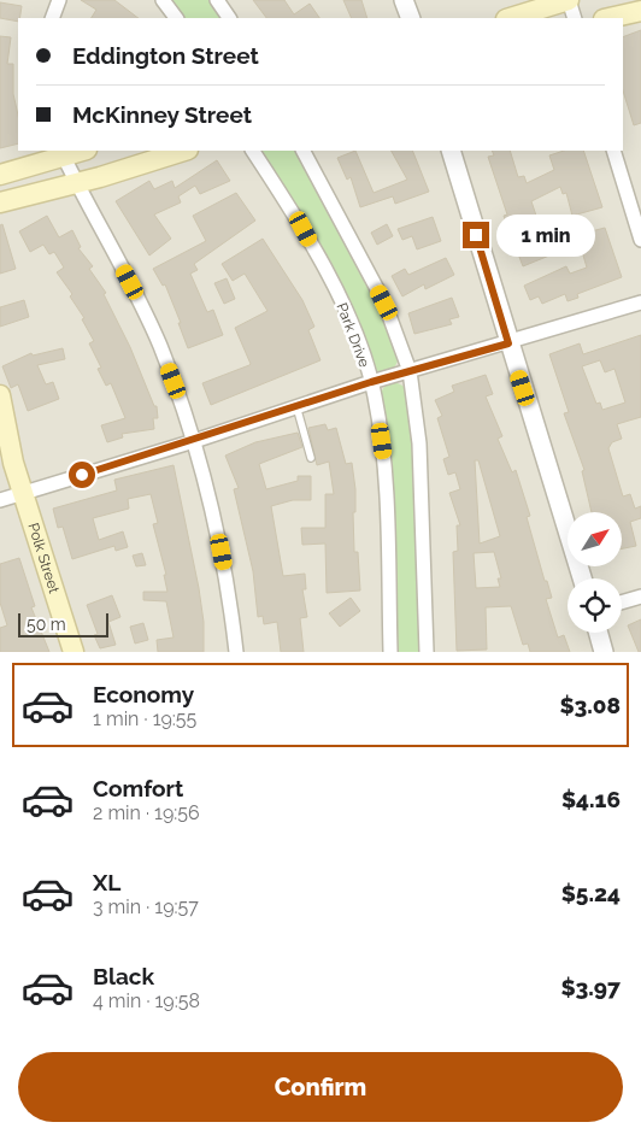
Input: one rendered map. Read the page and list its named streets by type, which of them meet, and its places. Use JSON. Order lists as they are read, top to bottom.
{
  "streets": {
    "main road": ["Polk Street"],
    "street": ["Park Drive"]
  },
  "scale_bar": "50 m",
  "north": "top right",
  "page": {
    "banner": ["Eddington Street", "McKinney Street"],
    "bubble": "1 min",
    "scale": "50 m",
    "list": [
      {
        "name": "Economy",
        "note": "1 min · 19:55",
        "value": "$3.08"
      },
      {
        "name": "Comfort",
        "note": "2 min · 19:56",
        "value": "$4.16"
      },
      {
        "name": "XL",
        "note": "3 min · 19:57",
        "value": "$5.24"
      },
      {
        "name": "Black",
        "note": "4 min · 19:58",
        "value": "$3.97"
      }
    ],
    "buttons": "Confirm"
  }
}
